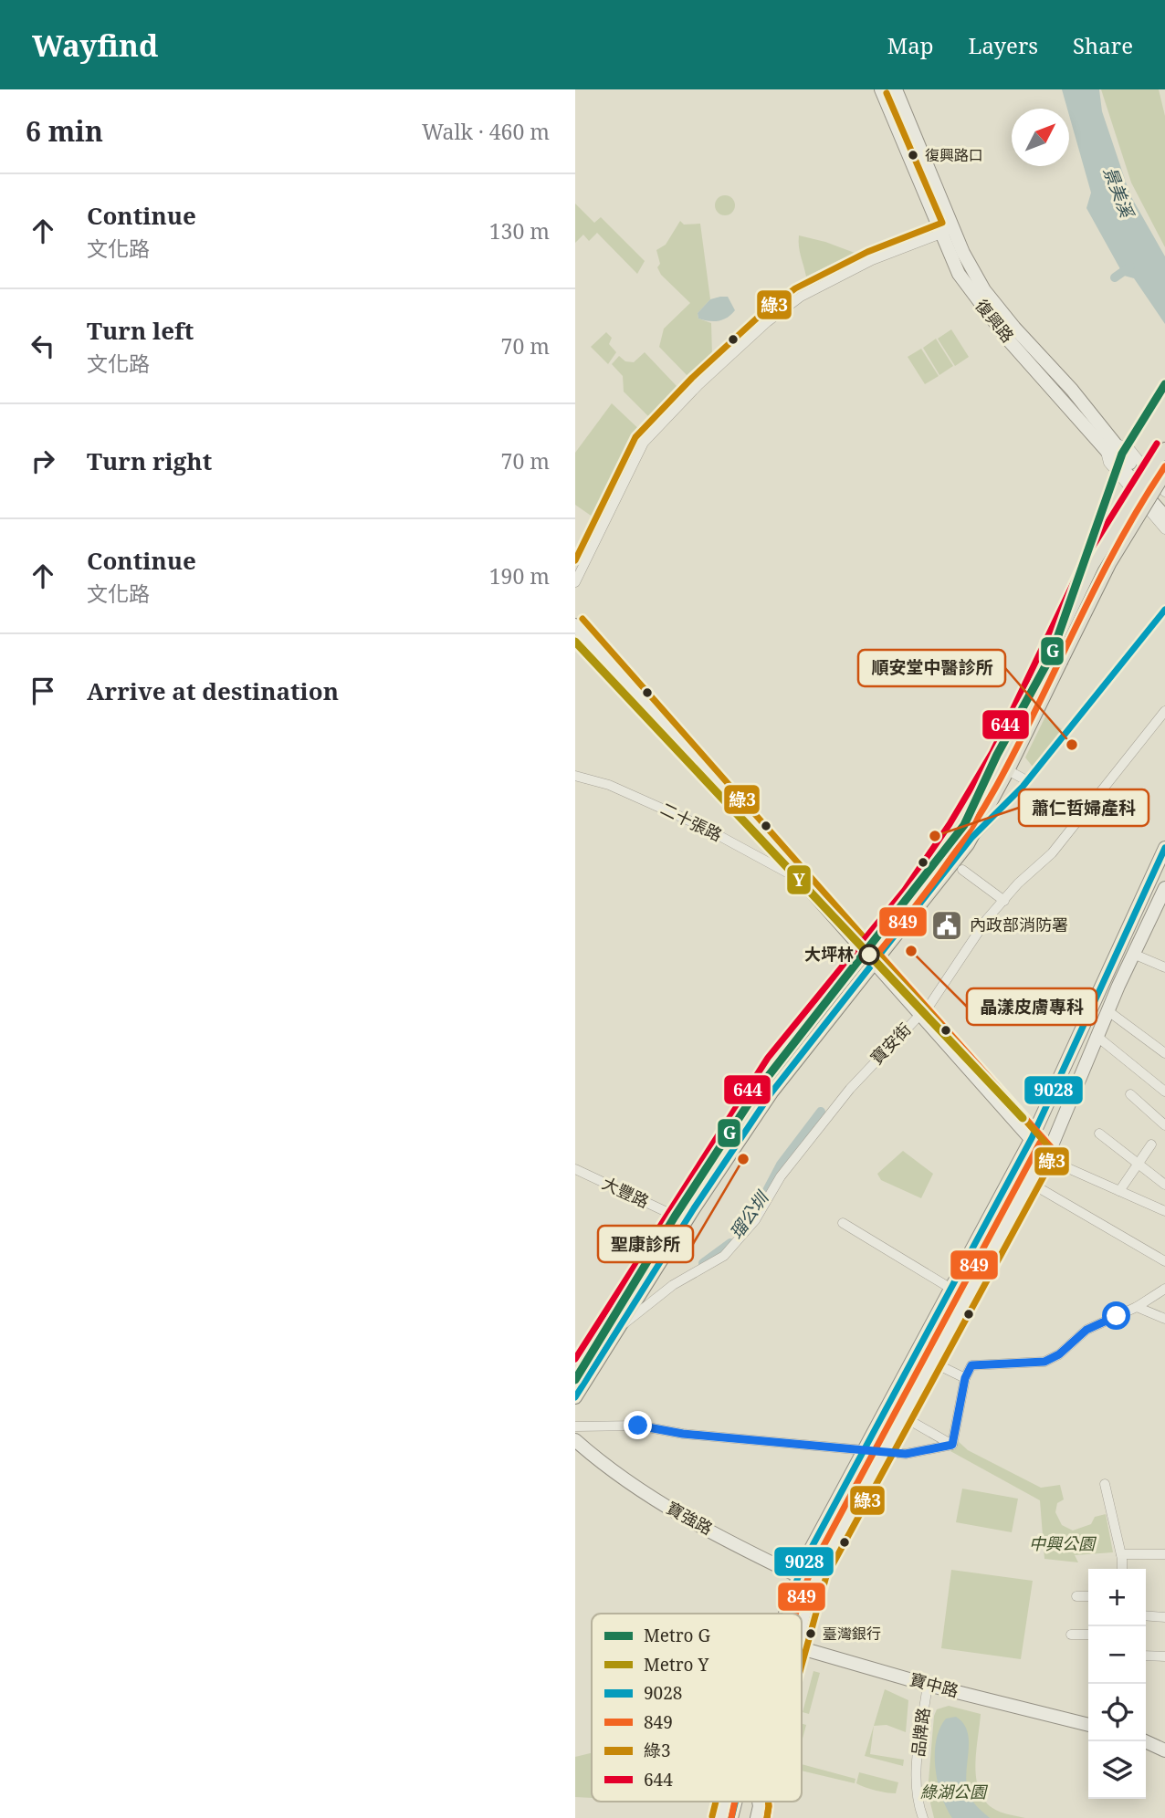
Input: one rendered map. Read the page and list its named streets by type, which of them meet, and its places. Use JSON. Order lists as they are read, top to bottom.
{
  "streets": {
    "street": [
      "復興路",
      "二十張路",
      "寶安街",
      "大豐路",
      "寶強路",
      "寶中路",
      "品牌路"
    ]
  },
  "crossings": [
    ["寶中路", "品牌路"]
  ],
  "water": ["景美溪", "瑠公圳"],
  "parks": ["中興公園", "綠湖公園"],
  "places": {
    "other": [
      "復興路口",
      "順安堂中醫診所",
      "蕭仁哲婦產科",
      "晶漾皮膚專科",
      "大坪林",
      "聖康診所",
      "臺灣銀行"
    ],
    "public building": ["內政部消防署"]
  },
  "lines": [
    "transit line 綠3",
    "metro line G",
    "transit line 644",
    "transit line 849",
    "transit line 9028",
    "metro line Y"
  ],
  "legend": [
    "Metro G",
    "Metro Y",
    "9028",
    "849",
    "綠3",
    "644"
  ],
  "north": "top right",
  "page": {
    "header": "Wayfind",
    "nav": ["Map", "Layers", "Share"],
    "heading": ["6 min", "Walk · 460 m"],
    "list": [
      ["Continue", "文化路", "130 m"],
      ["Turn left", "文化路", "70 m"],
      ["Turn right", "70 m"],
      ["Continue", "文化路", "190 m"],
      "Arrive at destination"
    ],
    "map_buttons": ["+", "−"]
  }
}
